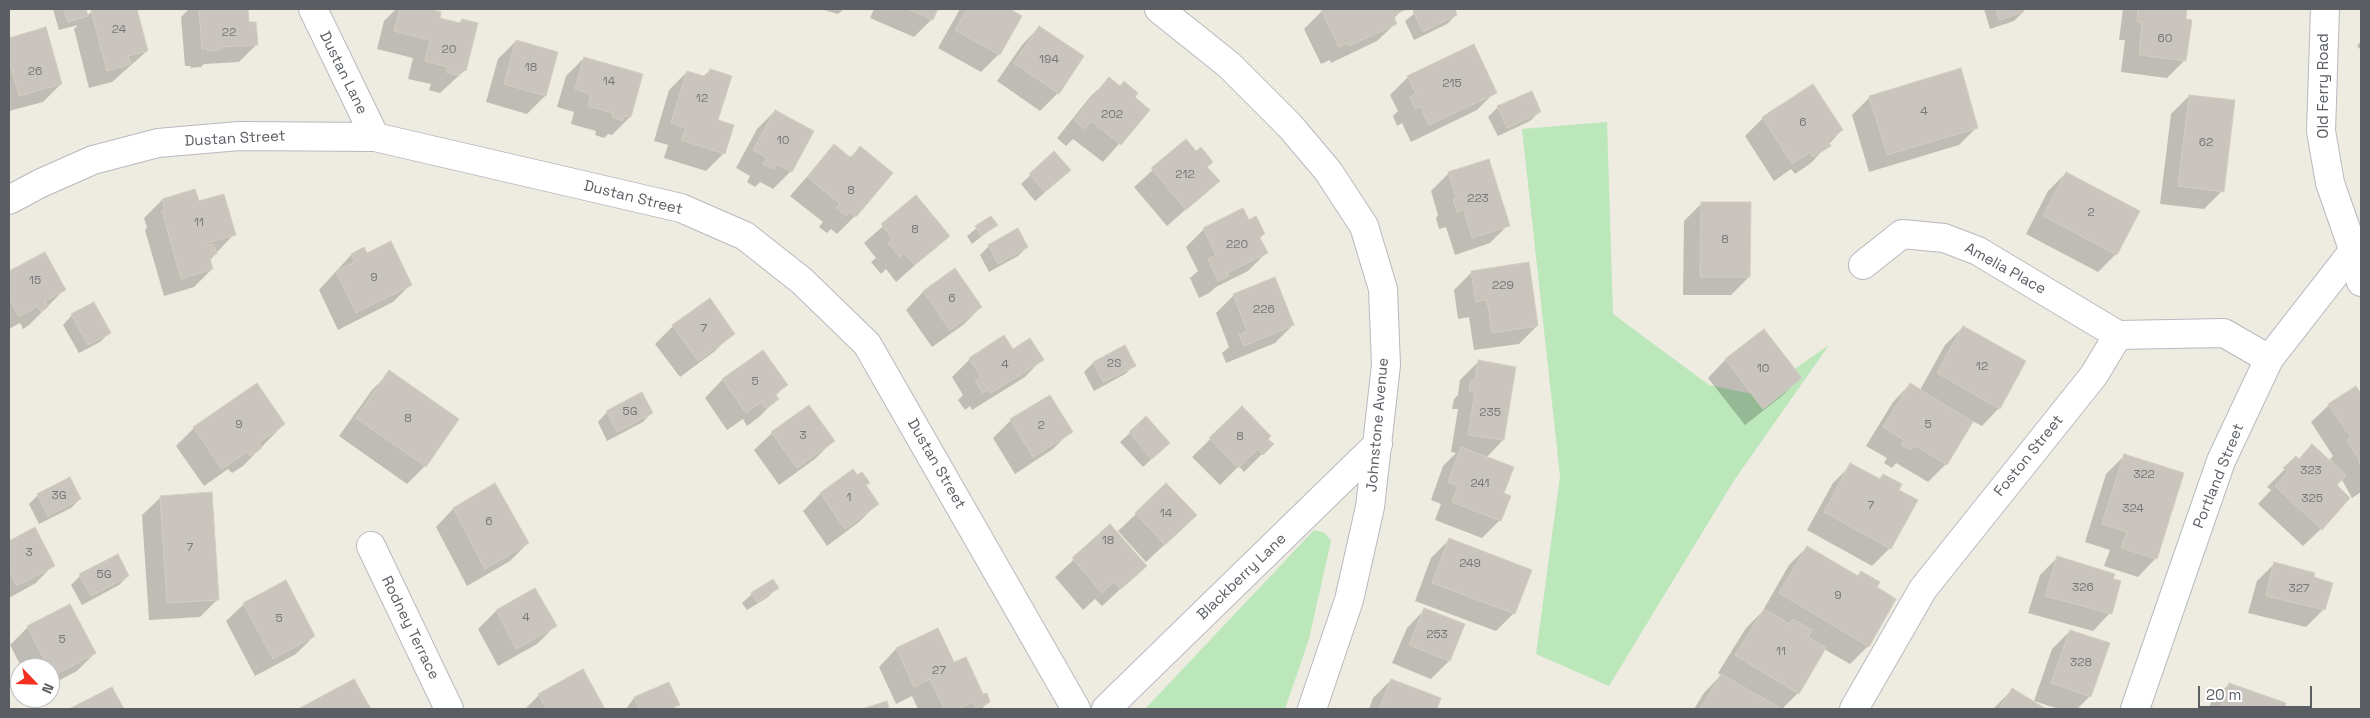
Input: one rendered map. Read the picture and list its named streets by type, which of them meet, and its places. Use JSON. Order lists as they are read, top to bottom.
{
  "streets": {
    "street": [
      "Dustan Lane",
      "Old Ferry Road",
      "Dustan Street",
      "Amelia Place",
      "Johnstone Avenue",
      "Foston Street",
      "Portland Street",
      "Blackberry Lane",
      "Rodney Terrace"
    ]
  },
  "crossings": [
    ["Dustan Lane", "Dustan Street"],
    ["Old Ferry Road", "Portland Street"],
    ["Amelia Place", "Foston Street"],
    ["Johnstone Avenue", "Blackberry Lane"]
  ],
  "house_numbers": [
    "24",
    "22",
    "60",
    "20",
    "194",
    "18",
    "26",
    "14",
    "215",
    "12",
    "4",
    "202",
    "6",
    "10",
    "62",
    "212",
    "8",
    "223",
    "2",
    "11",
    "8",
    "8",
    "220",
    "9",
    "15",
    "229",
    "6",
    "226",
    "7",
    "2S",
    "4",
    "12",
    "10",
    "5",
    "5G",
    "235",
    "8",
    "9",
    "5",
    "2",
    "3",
    "8",
    "323",
    "322",
    "241",
    "3G",
    "1",
    "325",
    "7",
    "324",
    "14",
    "6",
    "18",
    "7",
    "3",
    "249",
    "5G",
    "326",
    "327",
    "9",
    "4",
    "5",
    "253",
    "5",
    "11",
    "328",
    "27"
  ],
  "scale_bar": "20 m",
  "north": "bottom right"
}
